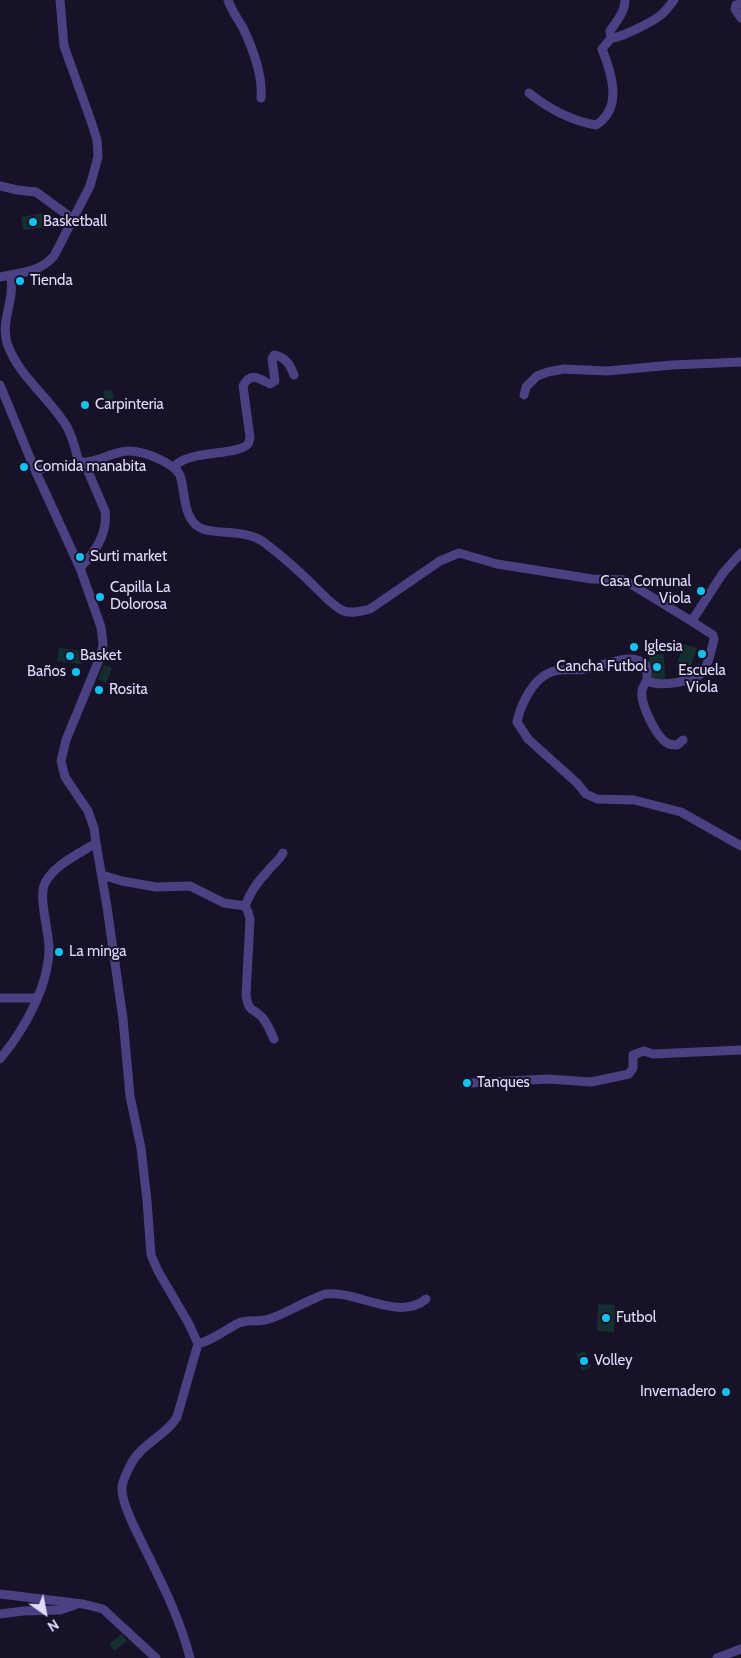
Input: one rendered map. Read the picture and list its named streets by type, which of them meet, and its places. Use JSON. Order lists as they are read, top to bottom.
{
  "places": [
    "Basketball",
    "Tienda",
    "Carpinteria",
    "Comida manabita",
    "Surti market",
    "Casa Comunal Viola",
    "Capilla La Dolorosa",
    "Iglesia",
    "Escuela Viola",
    "Basket",
    "Cancha Futbol",
    "Baños",
    "Rosita",
    "La minga",
    "Tanques",
    "Futbol",
    "Volley",
    "Invernadero"
  ],
  "north": "bottom right"
}
